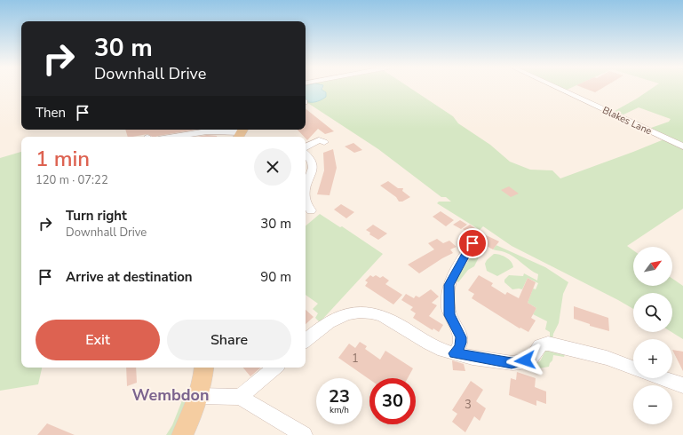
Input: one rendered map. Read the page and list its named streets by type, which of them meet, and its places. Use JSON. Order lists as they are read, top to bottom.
{
  "streets": {
    "street": ["Blakes Lane"]
  },
  "districts": ["Wembdon"],
  "house_numbers": ["1", "3"],
  "north": "top right",
  "page": {
    "turn": ["30 m", "Downhall Drive"],
    "then": "Then",
    "heading": ["1 min", "120 m · 07:22"],
    "list": [
      {
        "name": "Turn right",
        "note": "Downhall Drive",
        "value": "30 m"
      },
      {
        "name": "Arrive at destination",
        "value": "90 m"
      }
    ],
    "map_buttons": ["+", "−"],
    "buttons": ["Exit", "Share"],
    "speed": "23 km/h",
    "limit": "30"
  }
}
